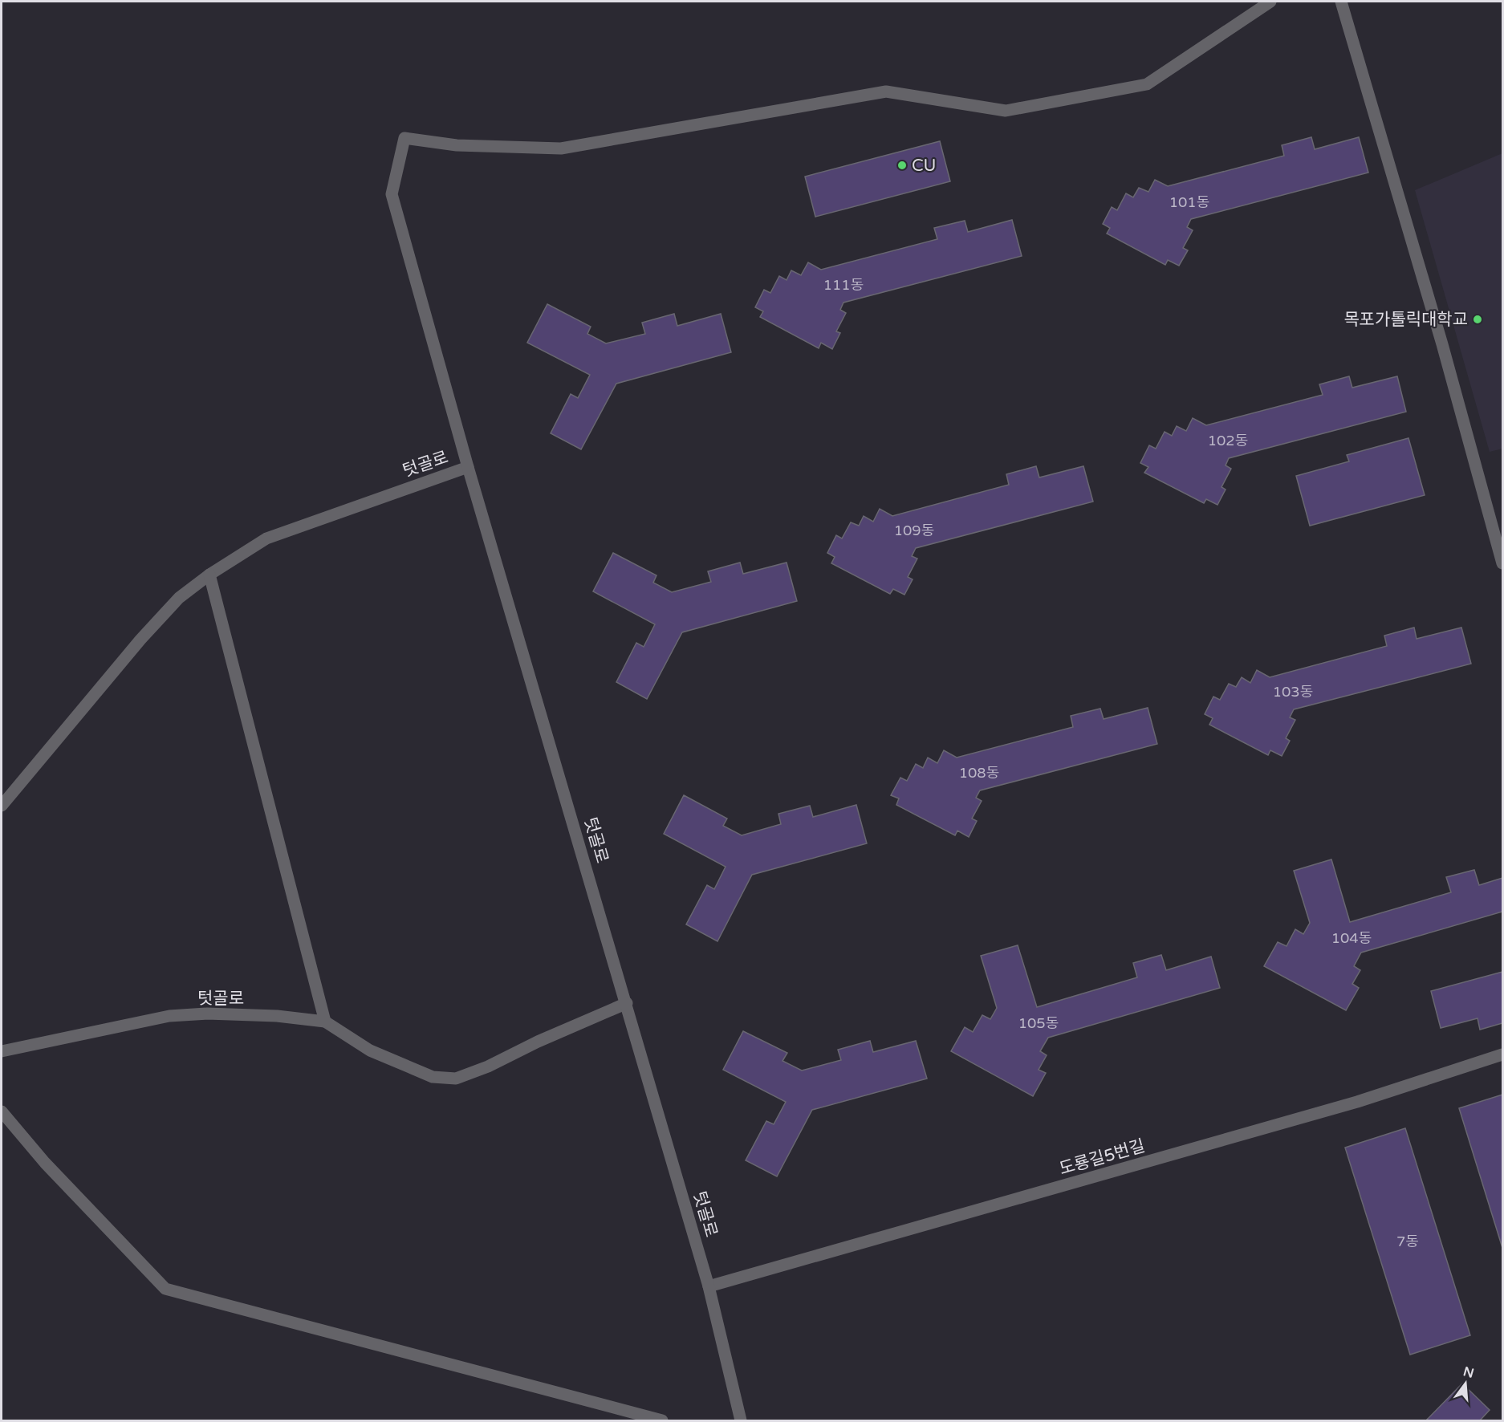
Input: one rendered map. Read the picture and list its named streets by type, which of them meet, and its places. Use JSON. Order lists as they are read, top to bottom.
{
  "streets": {
    "street": ["텃골로", "도룡길5번길"]
  },
  "crossings": [
    ["텃골로", "도룡길5번길"]
  ],
  "places": ["CU", "목포가톨릭대학교"],
  "house_numbers": [
    "101동",
    "111동",
    "102동",
    "109동",
    "103동",
    "108동",
    "104동",
    "105동",
    "7동"
  ],
  "north": "top"
}
